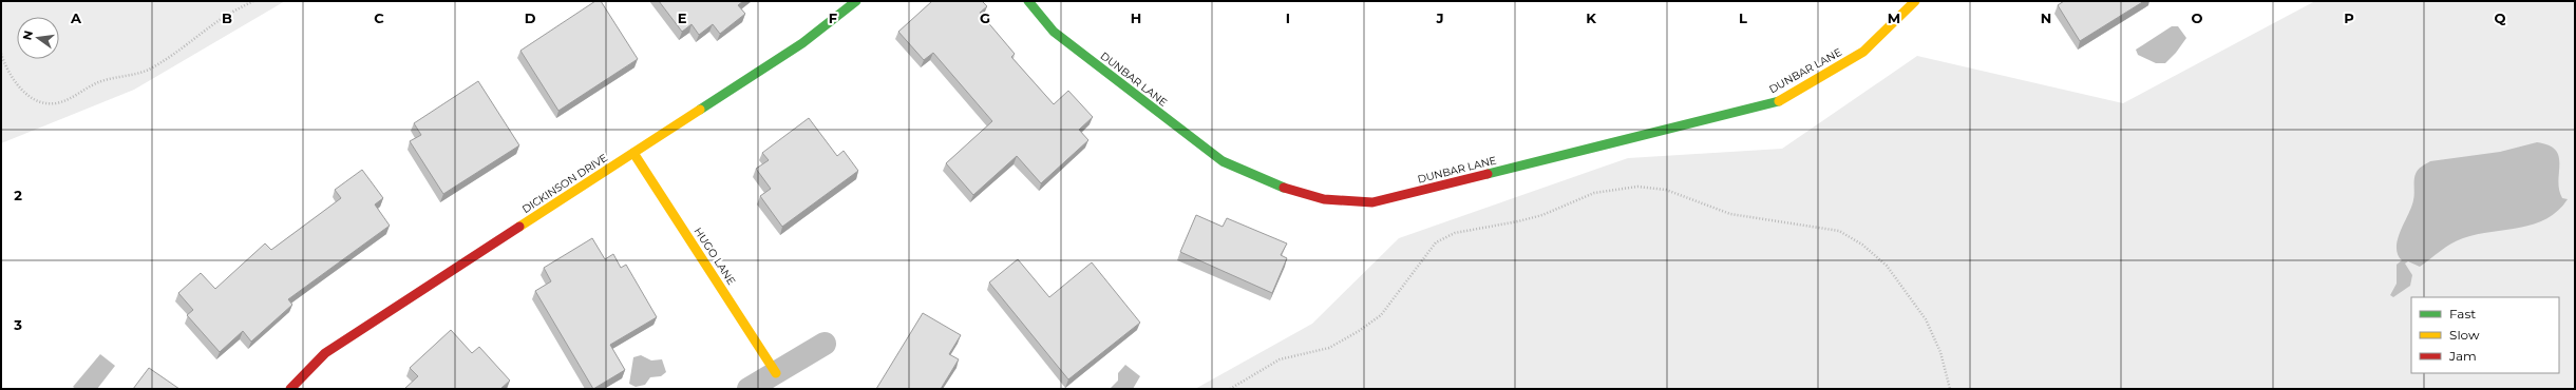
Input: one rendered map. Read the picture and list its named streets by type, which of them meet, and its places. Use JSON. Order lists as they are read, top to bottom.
{
  "streets": {
    "street": ["DUNBAR LANE", "DICKINSON DRIVE", "HUGO LANE"]
  },
  "crossings": [
    ["DICKINSON DRIVE", "HUGO LANE"]
  ],
  "legend": ["Fast", "Slow", "Jam"],
  "north": "left",
  "grid": {
    "columns": [
      "A",
      "B",
      "C",
      "D",
      "E",
      "F",
      "G",
      "H",
      "I",
      "J",
      "K",
      "L",
      "M",
      "N",
      "O",
      "P",
      "Q"
    ],
    "rows": ["2", "3"]
  }
}
